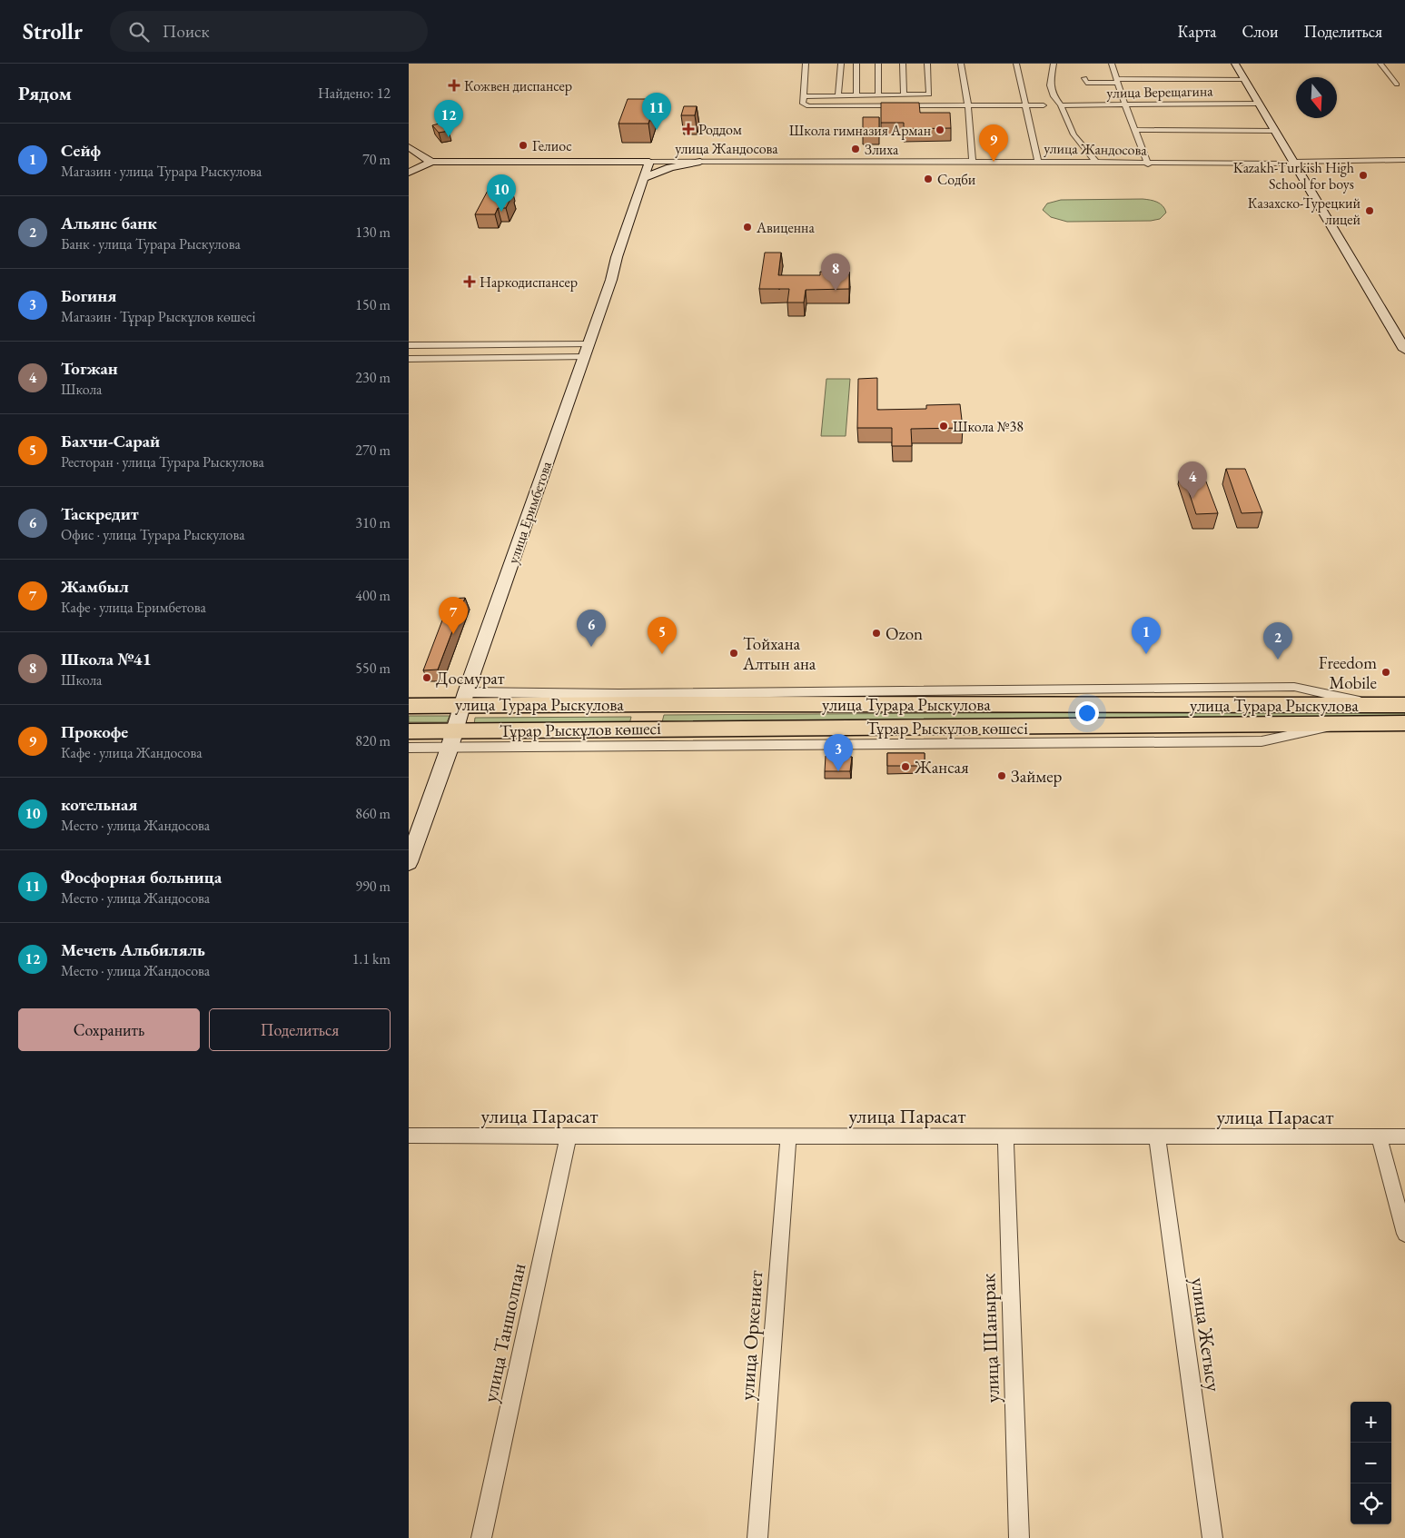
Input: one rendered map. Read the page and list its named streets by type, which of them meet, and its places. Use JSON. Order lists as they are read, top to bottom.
{
  "streets": {
    "main road": ["улица Турара Рыскулова", "Тұрар Рыскұлов көшесі"],
    "street": [
      "улица Верещагина",
      "улица Жандосова",
      "улица Еримбетова",
      "улица Парасат",
      "улица Таншолпан",
      "улица Жетысу",
      "улица Оркениет",
      "улица Шанырак"
    ]
  },
  "crossings": [
    ["улица Жандосова", "улица Еримбетова"],
    ["улица Еримбетова", "улица Турара Рыскулова"],
    ["улица Еримбетова", "Тұрар Рыскұлов көшесі"],
    ["улица Парасат", "улица Таншолпан"],
    ["улица Парасат", "улица Жетысу"],
    ["улица Парасат", "улица Оркениет"],
    ["улица Парасат", "улица Шанырак"]
  ],
  "places": {
    "health": ["Кожвен диспансер", "Роддом", "Наркодиспансер"],
    "other": [
      "Школа гимназия Арман",
      "Гелиос",
      "Злиха",
      "Kazakh-Turkish High School for boys",
      "Содби",
      "Казахско-Турецкий лицей",
      "Авиценна",
      "Школа №38",
      "Ozon",
      "Тойхана Алтын ана",
      "Freedom Mobile",
      "Досмурат",
      "Жансая",
      "Займер"
    ]
  },
  "north": "bottom",
  "page": {
    "header": "Strollr",
    "search": "Поиск",
    "nav": ["Карта", "Слои", "Поделиться"],
    "heading": ["Рядом", "Найдено: 12"],
    "pins": [
      "11",
      "12",
      "9",
      "10",
      "8",
      "4",
      "7",
      "6",
      "1",
      "5",
      "2",
      "3"
    ],
    "list": [
      {
        "mark": "1",
        "name": "Сейф",
        "note": "Магазин · улица Турара Рыскулова",
        "value": "70 m"
      },
      {
        "mark": "2",
        "name": "Альянс банк",
        "note": "Банк · улица Турара Рыскулова",
        "value": "130 m"
      },
      {
        "mark": "3",
        "name": "Богиня",
        "note": "Магазин · Тұрар Рыскұлов көшесі",
        "value": "150 m"
      },
      {
        "mark": "4",
        "name": "Тогжан",
        "note": "Школа",
        "value": "230 m"
      },
      {
        "mark": "5",
        "name": "Бахчи-Сарай",
        "note": "Ресторан · улица Турара Рыскулова",
        "value": "270 m"
      },
      {
        "mark": "6",
        "name": "Таскредит",
        "note": "Офис · улица Турара Рыскулова",
        "value": "310 m"
      },
      {
        "mark": "7",
        "name": "Жамбыл",
        "note": "Кафе · улица Еримбетова",
        "value": "400 m"
      },
      {
        "mark": "8",
        "name": "Школа №41",
        "note": "Школа",
        "value": "550 m"
      },
      {
        "mark": "9",
        "name": "Прокофе",
        "note": "Кафе · улица Жандосова",
        "value": "820 m"
      },
      {
        "mark": "10",
        "name": "котельная",
        "note": "Место · улица Жандосова",
        "value": "860 m"
      },
      {
        "mark": "11",
        "name": "Фосфорная больница",
        "note": "Место · улица Жандосова",
        "value": "990 m"
      },
      {
        "mark": "12",
        "name": "Мечеть Альбиляль",
        "note": "Место · улица Жандосова",
        "value": "1.1 km"
      }
    ],
    "buttons": ["Сохранить", "Поделиться"],
    "map_buttons": ["+", "−"]
  }
}
